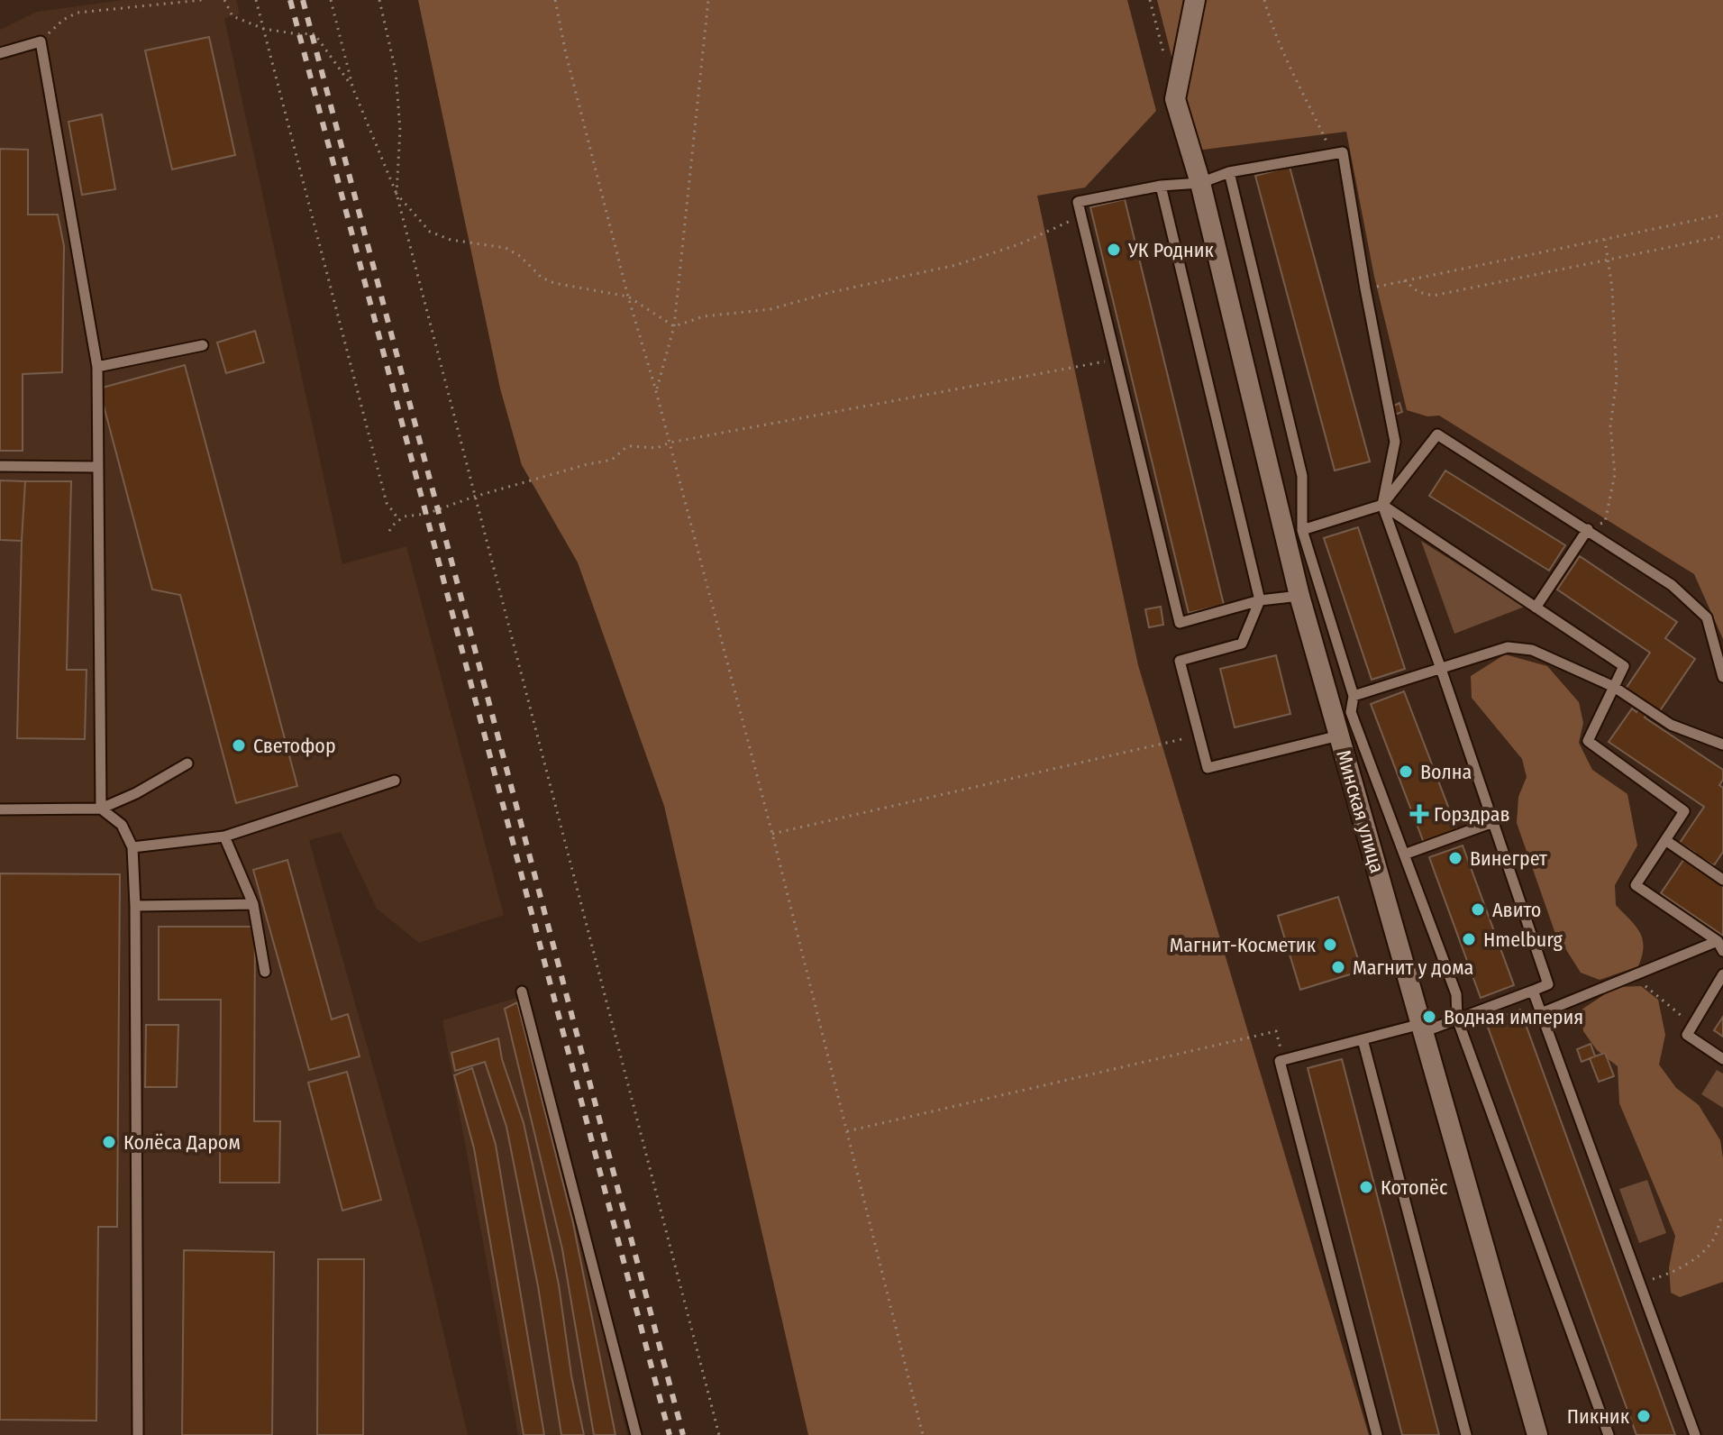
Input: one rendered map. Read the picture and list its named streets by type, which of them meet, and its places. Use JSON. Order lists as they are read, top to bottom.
{
  "streets": {
    "street": ["Минская улица"]
  },
  "places": {
    "other": [
      "УК Родник",
      "Светофор",
      "Волна",
      "Винегрет",
      "Авито",
      "Hmelburg",
      "Магнит-Косметик",
      "Магнит у дома",
      "Водная империя",
      "Колёса Даром",
      "Котопёс",
      "Пикник"
    ],
    "health": ["Горздрав"]
  }
}
